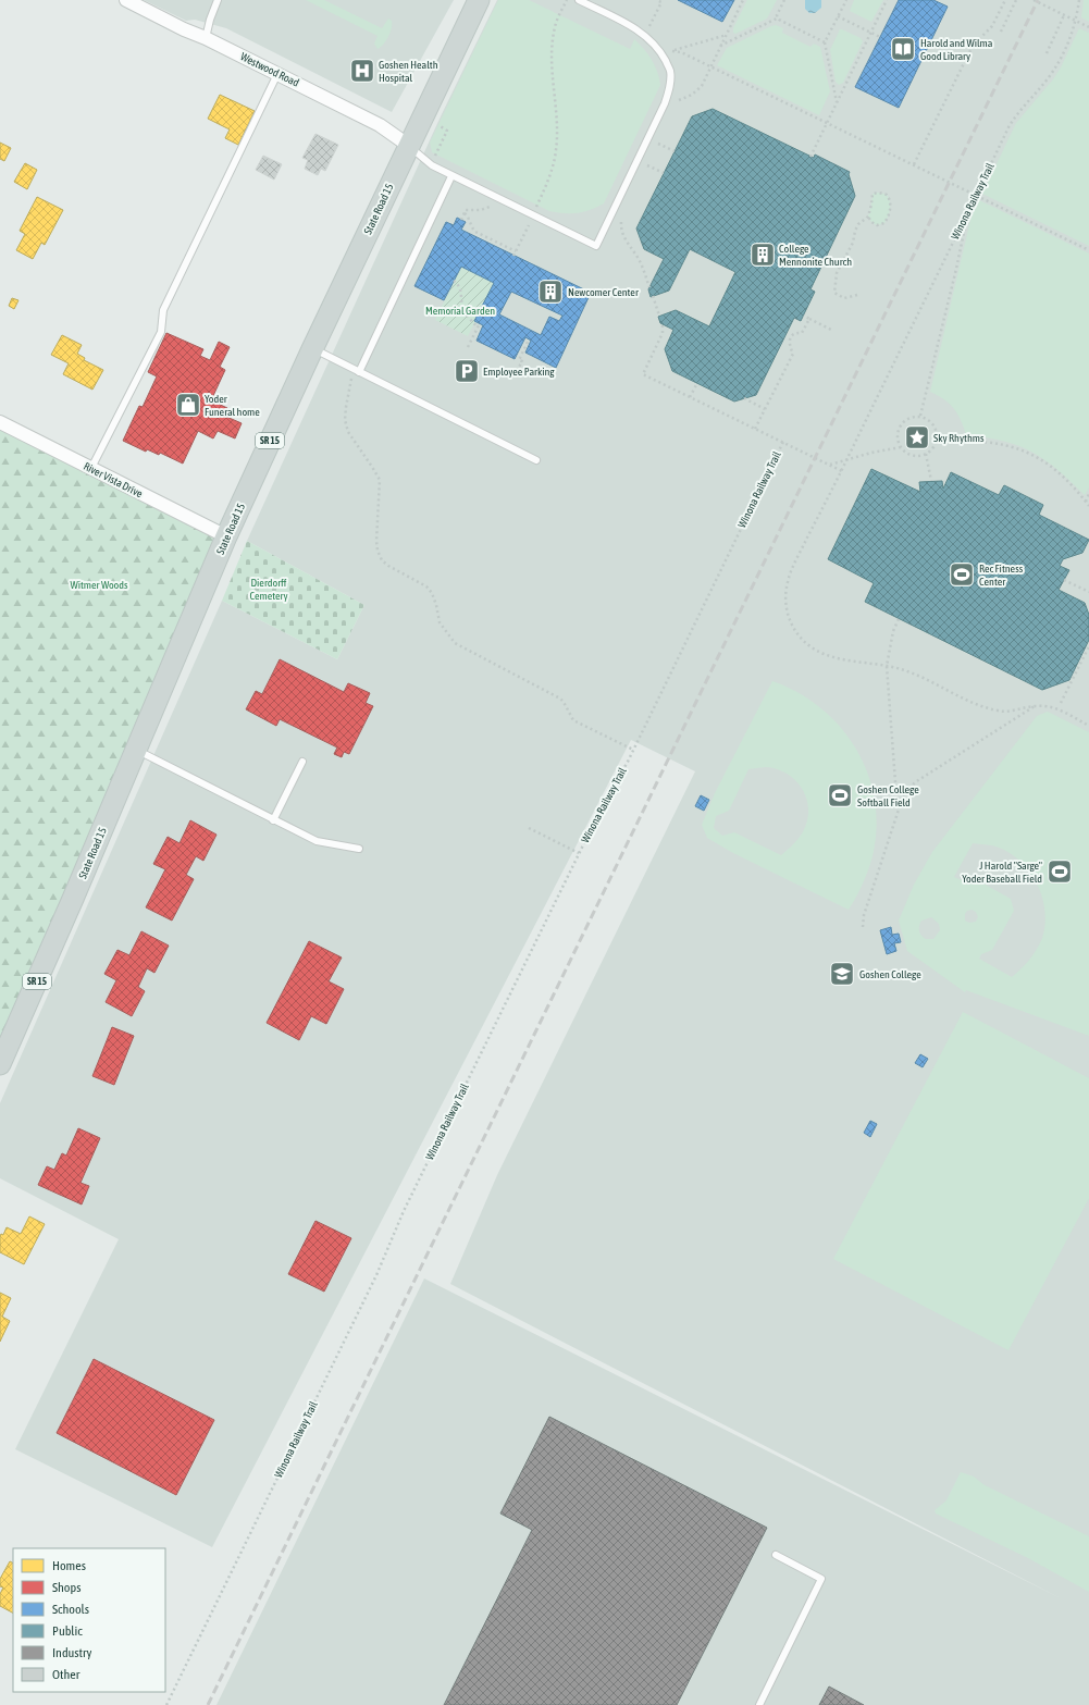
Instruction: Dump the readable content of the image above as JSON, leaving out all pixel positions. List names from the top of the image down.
{
  "streets": {
    "main road": ["State Road 15", "SR 15"],
    "street": ["Westwood Road", "River Vista Drive"],
    "path": ["Winona Railway Trail"]
  },
  "crossings": [
    ["Westwood Road", "State Road 15"],
    ["State Road 15", "River Vista Drive"]
  ],
  "parks": ["Memorial Garden", "Dierdorff Cemetery", "Witmer Woods"],
  "places": {
    "library": ["Harold and Wilma Good Library"],
    "hospital": ["Goshen Health Hospital"],
    "building": ["College Mennonite Church", "Newcomer Center"],
    "parking": ["Employee Parking"],
    "shop": ["Yoder Funeral home"],
    "place": ["Sky Rhythms"],
    "sports": ["Rec Fitness Center", "Goshen College Softball Field", "J Harold \"Sarge\" Yoder Baseball Field"],
    "school or university": ["Goshen College"]
  },
  "legend": [
    "Homes",
    "Shops",
    "Schools",
    "Public",
    "Industry",
    "Other"
  ]
}
